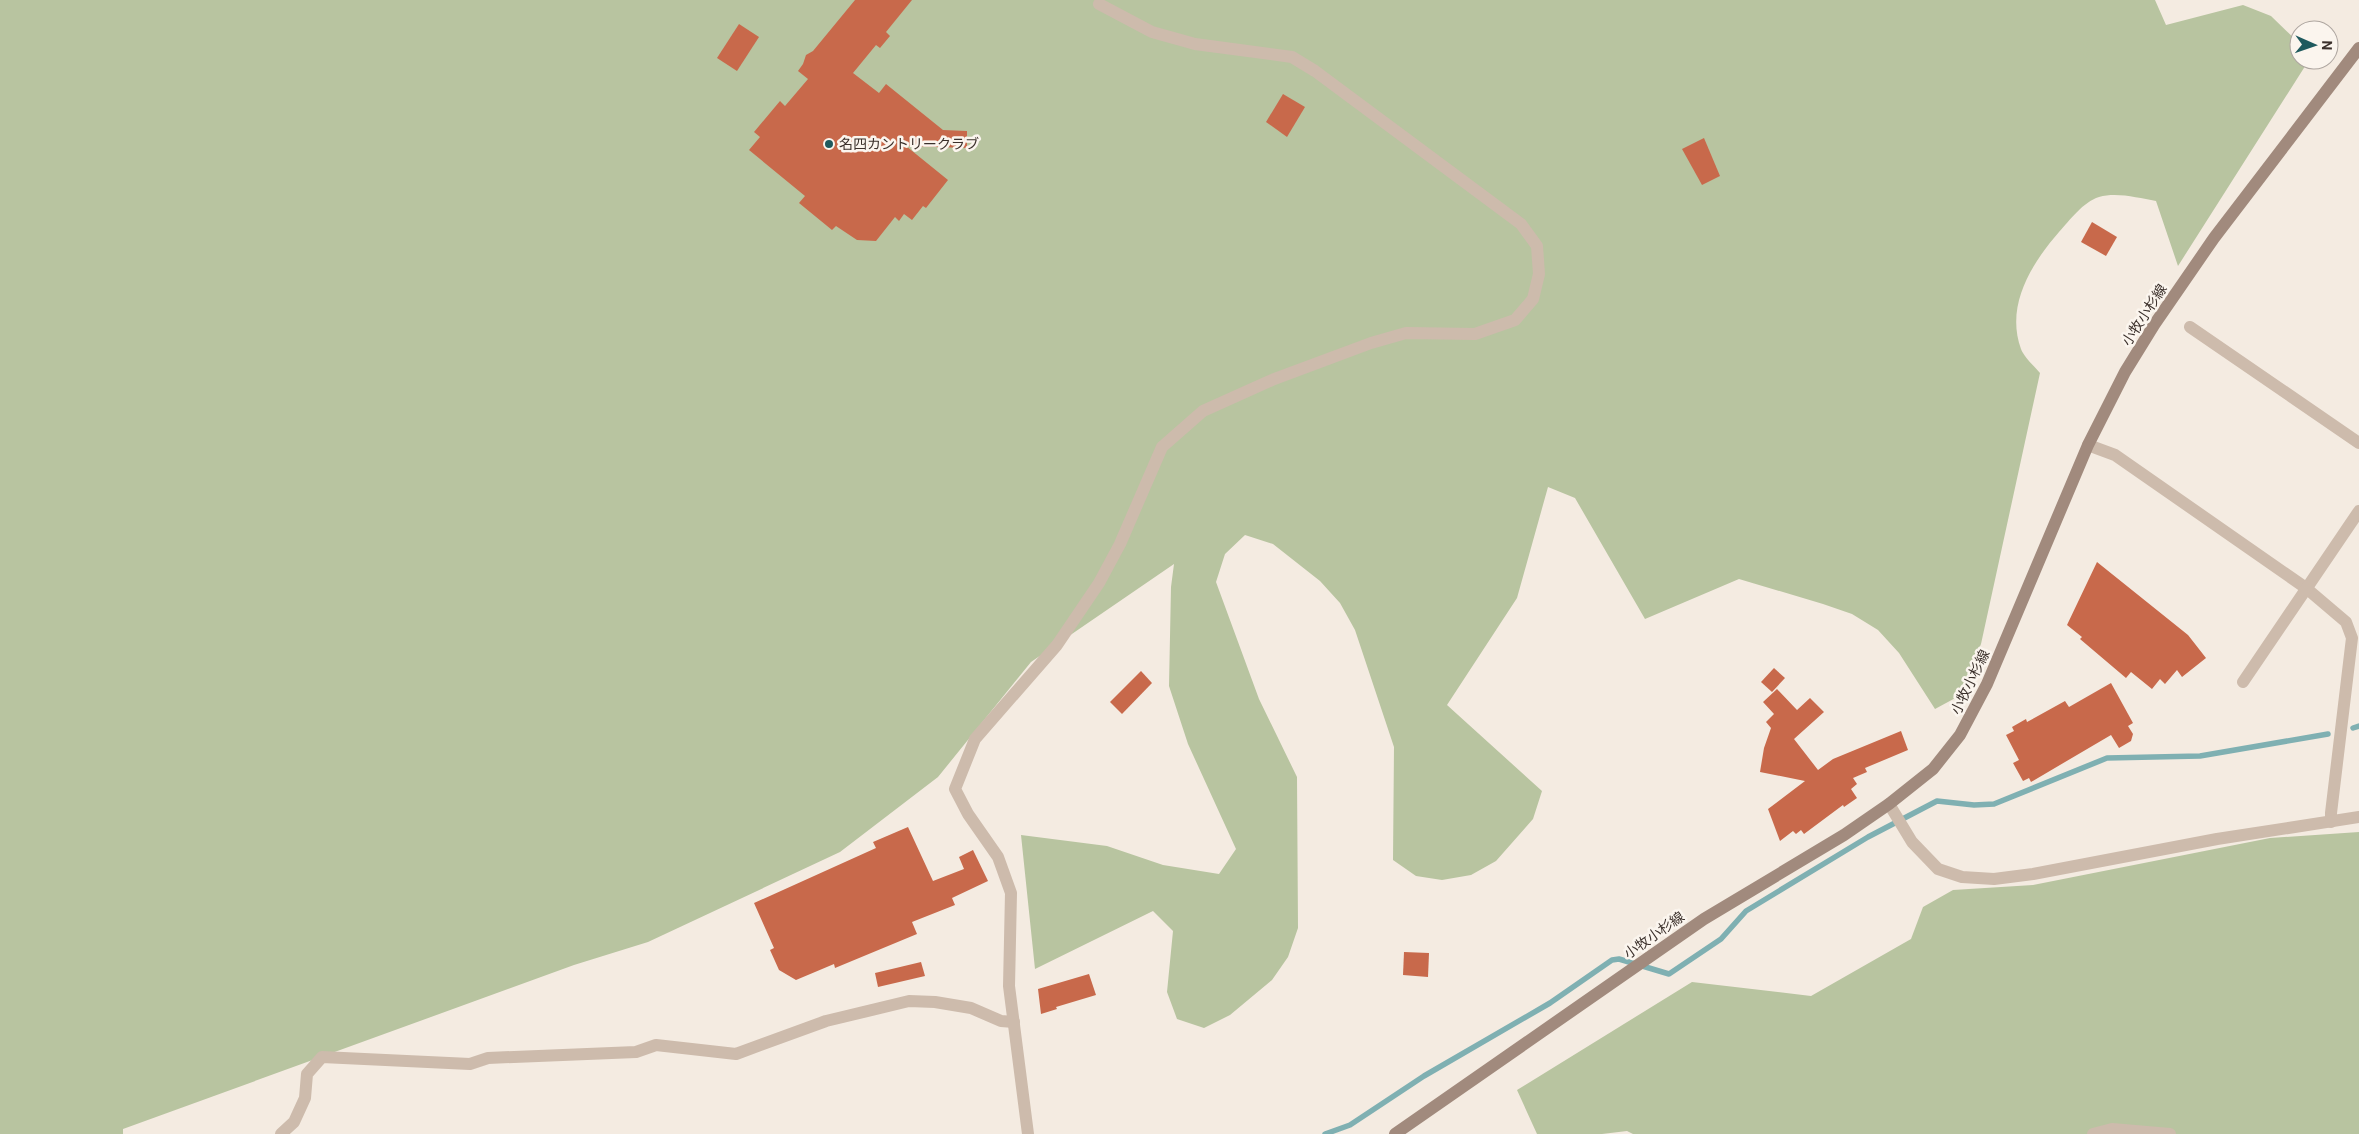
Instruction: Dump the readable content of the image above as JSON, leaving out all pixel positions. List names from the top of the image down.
{
  "streets": {
    "main road": ["小牧小杉線"]
  },
  "places": ["名四カントリークラブ"],
  "north": "right"
}
